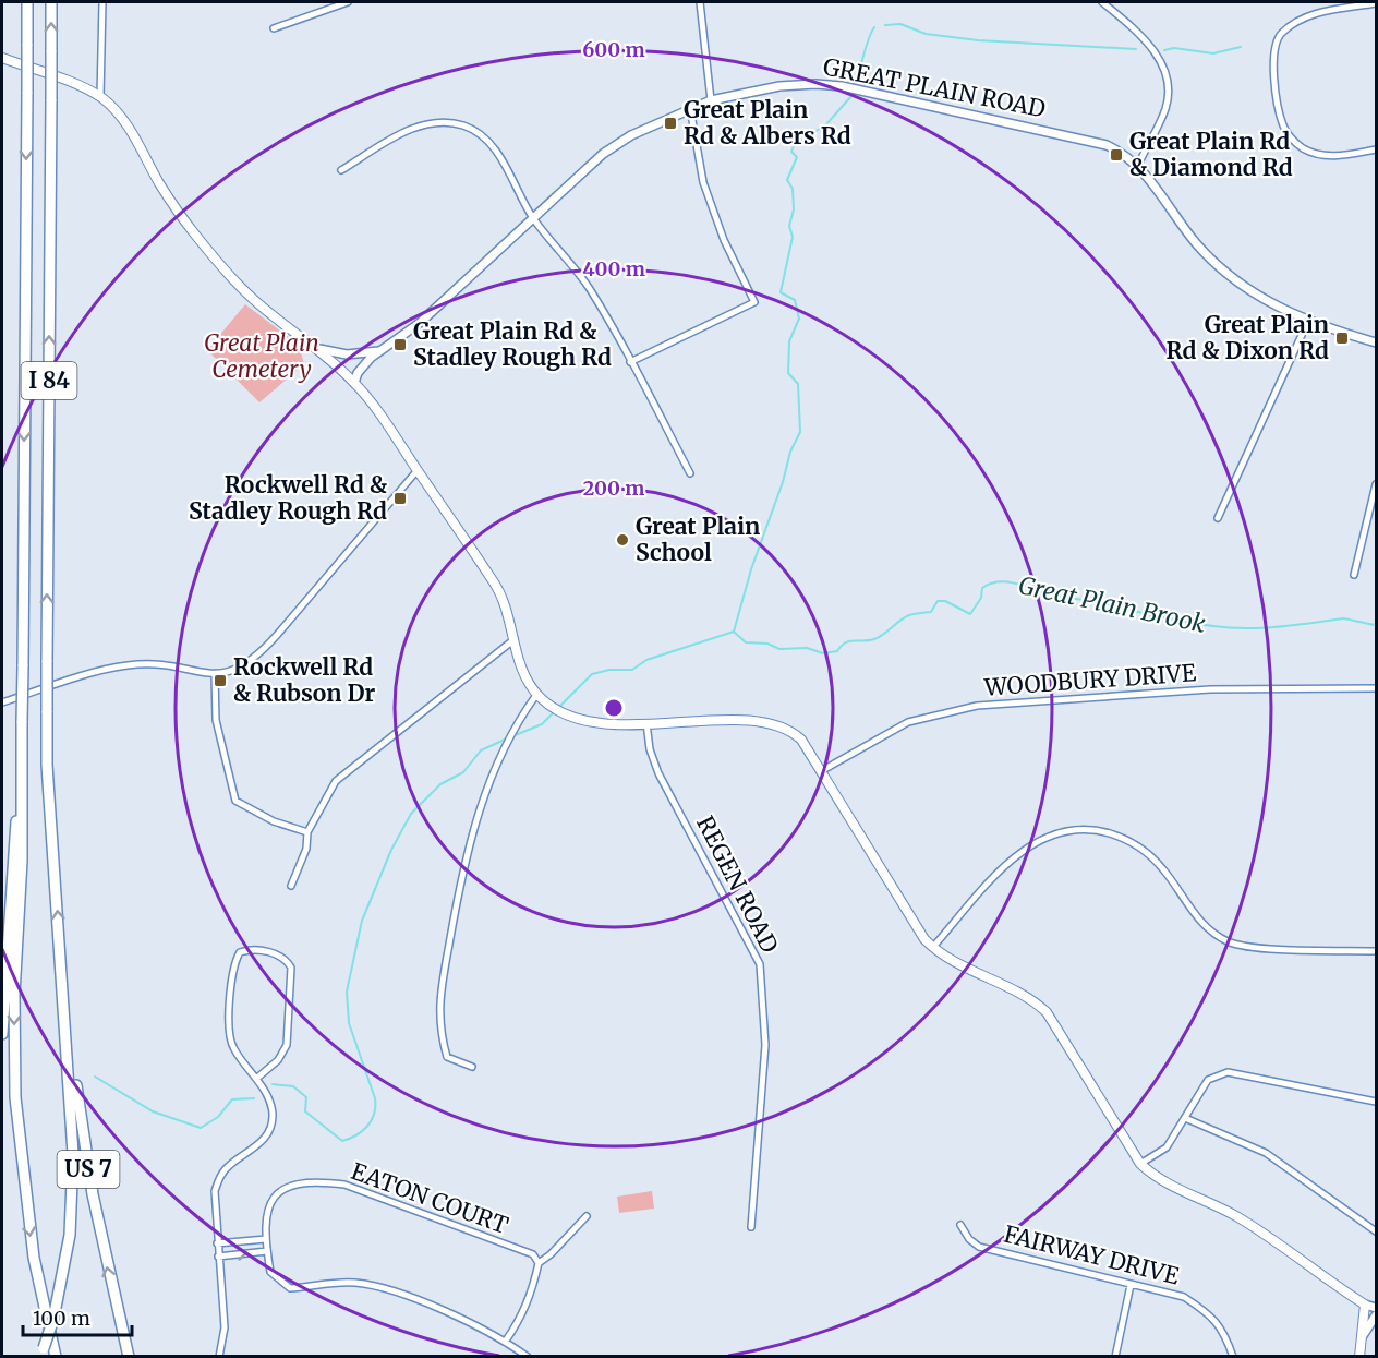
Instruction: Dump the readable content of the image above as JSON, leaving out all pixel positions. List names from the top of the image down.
{
  "streets": {
    "highway": ["I 84", "US 7"],
    "main road": ["GREAT PLAIN ROAD"],
    "street": [
      "WOODBURY DRIVE",
      "REGEN ROAD",
      "EATON COURT",
      "FAIRWAY DRIVE"
    ]
  },
  "crossings": [
    ["I 84", "US 7"]
  ],
  "water": ["Great Plain Brook"],
  "parks": ["Great Plain Cemetery"],
  "places": {
    "transit": [
      "Great Plain Rd & Albers Rd",
      "Great Plain Rd & Diamond Rd",
      "Great Plain Rd & Dixon Rd",
      "Great Plain Rd & Stadley Rough Rd",
      "Rockwell Rd & Stadley Rough Rd",
      "Rockwell Rd & Rubson Dr"
    ],
    "other": ["Great Plain School"]
  },
  "scale_bar": "100 m",
  "rings": ["600 m", "400 m", "200 m"]
}
